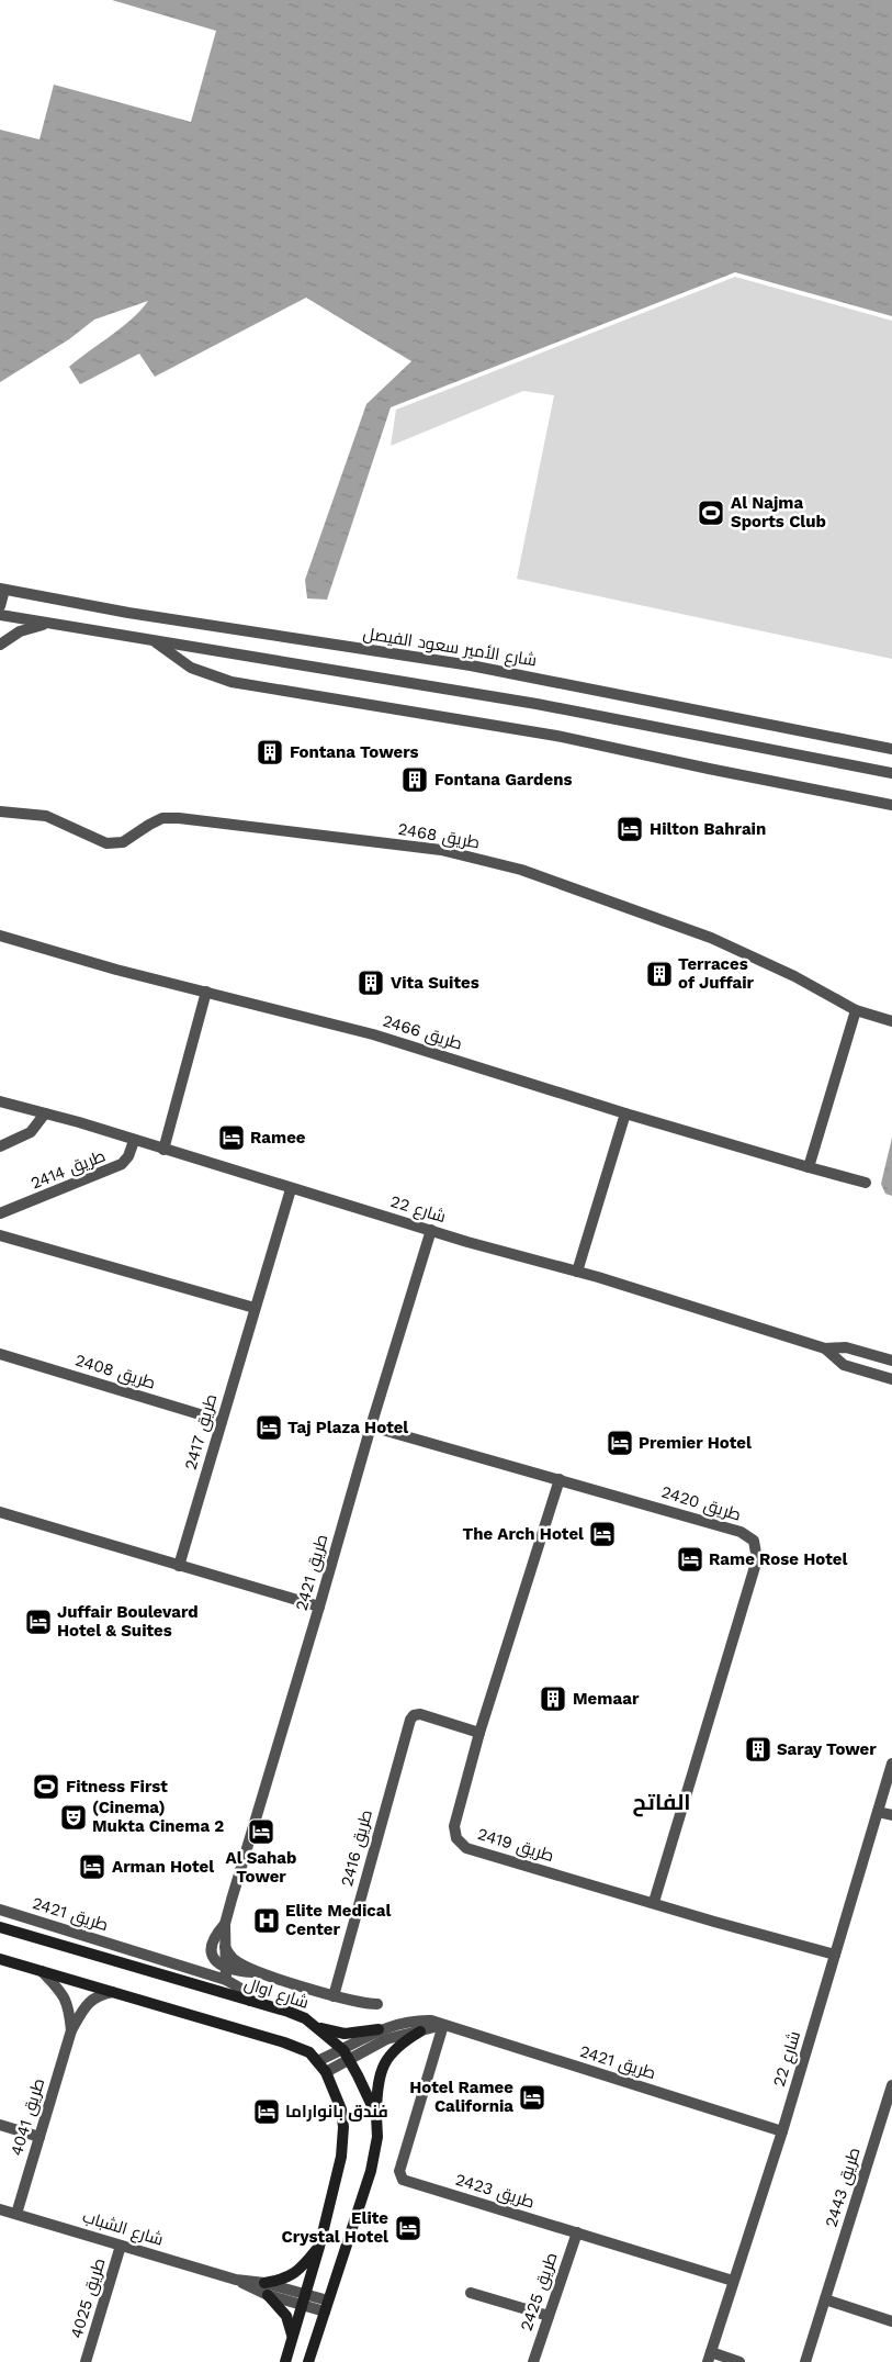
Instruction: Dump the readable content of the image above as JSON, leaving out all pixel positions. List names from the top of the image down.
{
  "streets": {
    "main road": ["شارع اوال"],
    "street": [
      "شارع الأمير سعود الفيصل",
      "طريق 2468",
      "طريق 2466",
      "طريق 2414",
      "شارع 22",
      "طريق 2408",
      "طريق 2417",
      "طريق 2420",
      "طريق 2421",
      "طريق 2419",
      "طريق 2416",
      "طريق 4041",
      "طريق 2443",
      "طريق 2423",
      "شارع الشباب",
      "طريق 2425",
      "طريق 4025"
    ]
  },
  "crossings": [
    ["طريق 2414", "شارع 22"],
    ["شارع 22", "طريق 2417"],
    ["شارع 22", "طريق 2421"],
    ["شارع 22", "طريق 2419"],
    ["شارع 22", "طريق 2423"],
    ["طريق 2408", "طريق 2417"],
    ["طريق 2420", "طريق 2421"],
    ["طريق 2420", "طريق 2419"],
    ["طريق 2421", "طريق 2416"],
    ["طريق 2421", "شارع اوال"],
    ["طريق 2421", "طريق 2423"],
    ["طريق 2419", "طريق 2416"],
    ["شارع اوال", "شارع الشباب"],
    ["طريق 4041", "شارع الشباب"],
    ["طريق 2423", "طريق 2425"],
    ["شارع الشباب", "طريق 4025"]
  ],
  "districts": ["الفاتح"],
  "places": {
    "sports": ["Al Najma Sports Club", "Fitness First"],
    "building": [
      "Fontana Towers",
      "Fontana Gardens",
      "Terraces of Juffair",
      "Vita Suites",
      "Memaar",
      "Saray Tower"
    ],
    "hotel": [
      "Hilton Bahrain",
      "Ramee",
      "Taj Plaza Hotel",
      "Premier Hotel",
      "The Arch Hotel",
      "Rame Rose Hotel",
      "Juffair Boulevard Hotel & Suites",
      "Al Sahab Tower",
      "Arman Hotel",
      "Hotel Ramee California",
      "فندق بانواراما",
      "Elite Crystal Hotel"
    ],
    "theatre": ["(Cinema) Mukta Cinema 2"],
    "hospital": ["Elite Medical Center"]
  }
}
